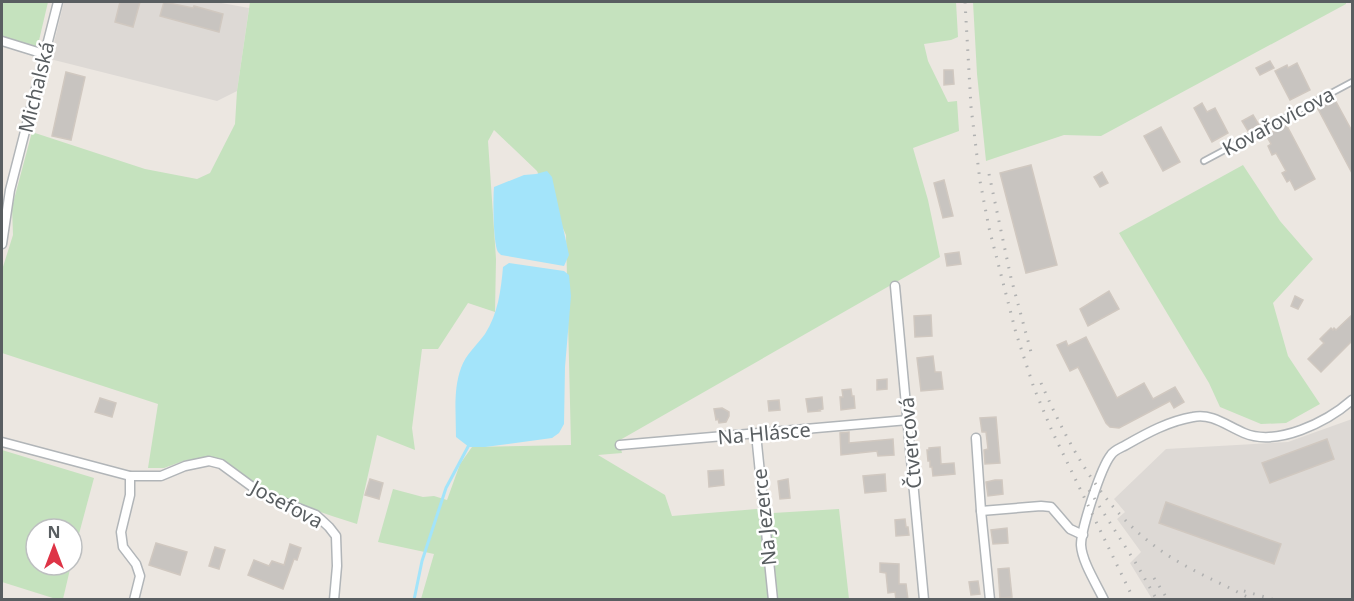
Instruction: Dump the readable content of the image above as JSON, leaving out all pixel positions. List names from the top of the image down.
{
  "streets": {
    "street": [
      "Michalská",
      "Na Hlásce",
      "Čtvercová",
      "Josefova",
      "Na Jezerce"
    ],
    "lane": ["Kovařovicova"]
  },
  "crossings": [
    ["Na Hlásce", "Čtvercová"],
    ["Na Hlásce", "Na Jezerce"]
  ],
  "north": "top"
}
